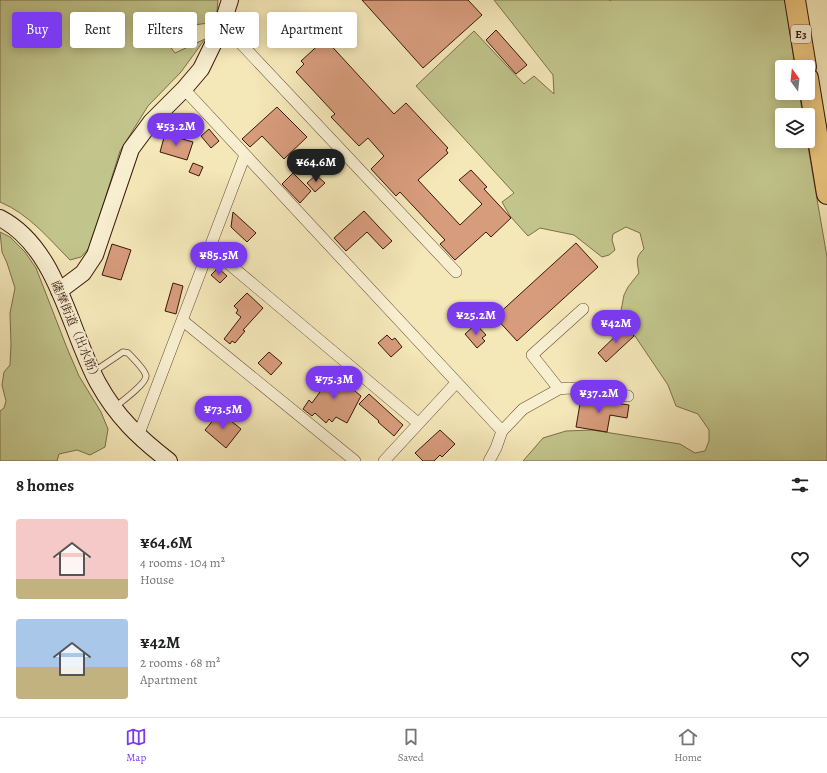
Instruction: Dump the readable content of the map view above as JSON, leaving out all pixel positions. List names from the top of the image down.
{
  "streets": {
    "highway": ["E3"],
    "street": ["薩摩街道（出水筋）"]
  },
  "north": "top",
  "page": {
    "chip": [
      "Buy",
      "Rent",
      "Filters",
      "New",
      "Apartment"
    ],
    "price": [
      "¥53.2M",
      "¥64.6M",
      "¥85.5M",
      "¥25.2M",
      "¥42M",
      "¥75.3M",
      "¥37.2M",
      "¥73.5M"
    ],
    "heading": "8 homes",
    "list": [
      {
        "name": "¥64.6M",
        "note": "4 rooms · 104 m² · House"
      },
      {
        "name": "¥42M",
        "note": "2 rooms · 68 m² · Apartment"
      }
    ],
    "tabs": ["Map", "Saved", "Home"]
  }
}
